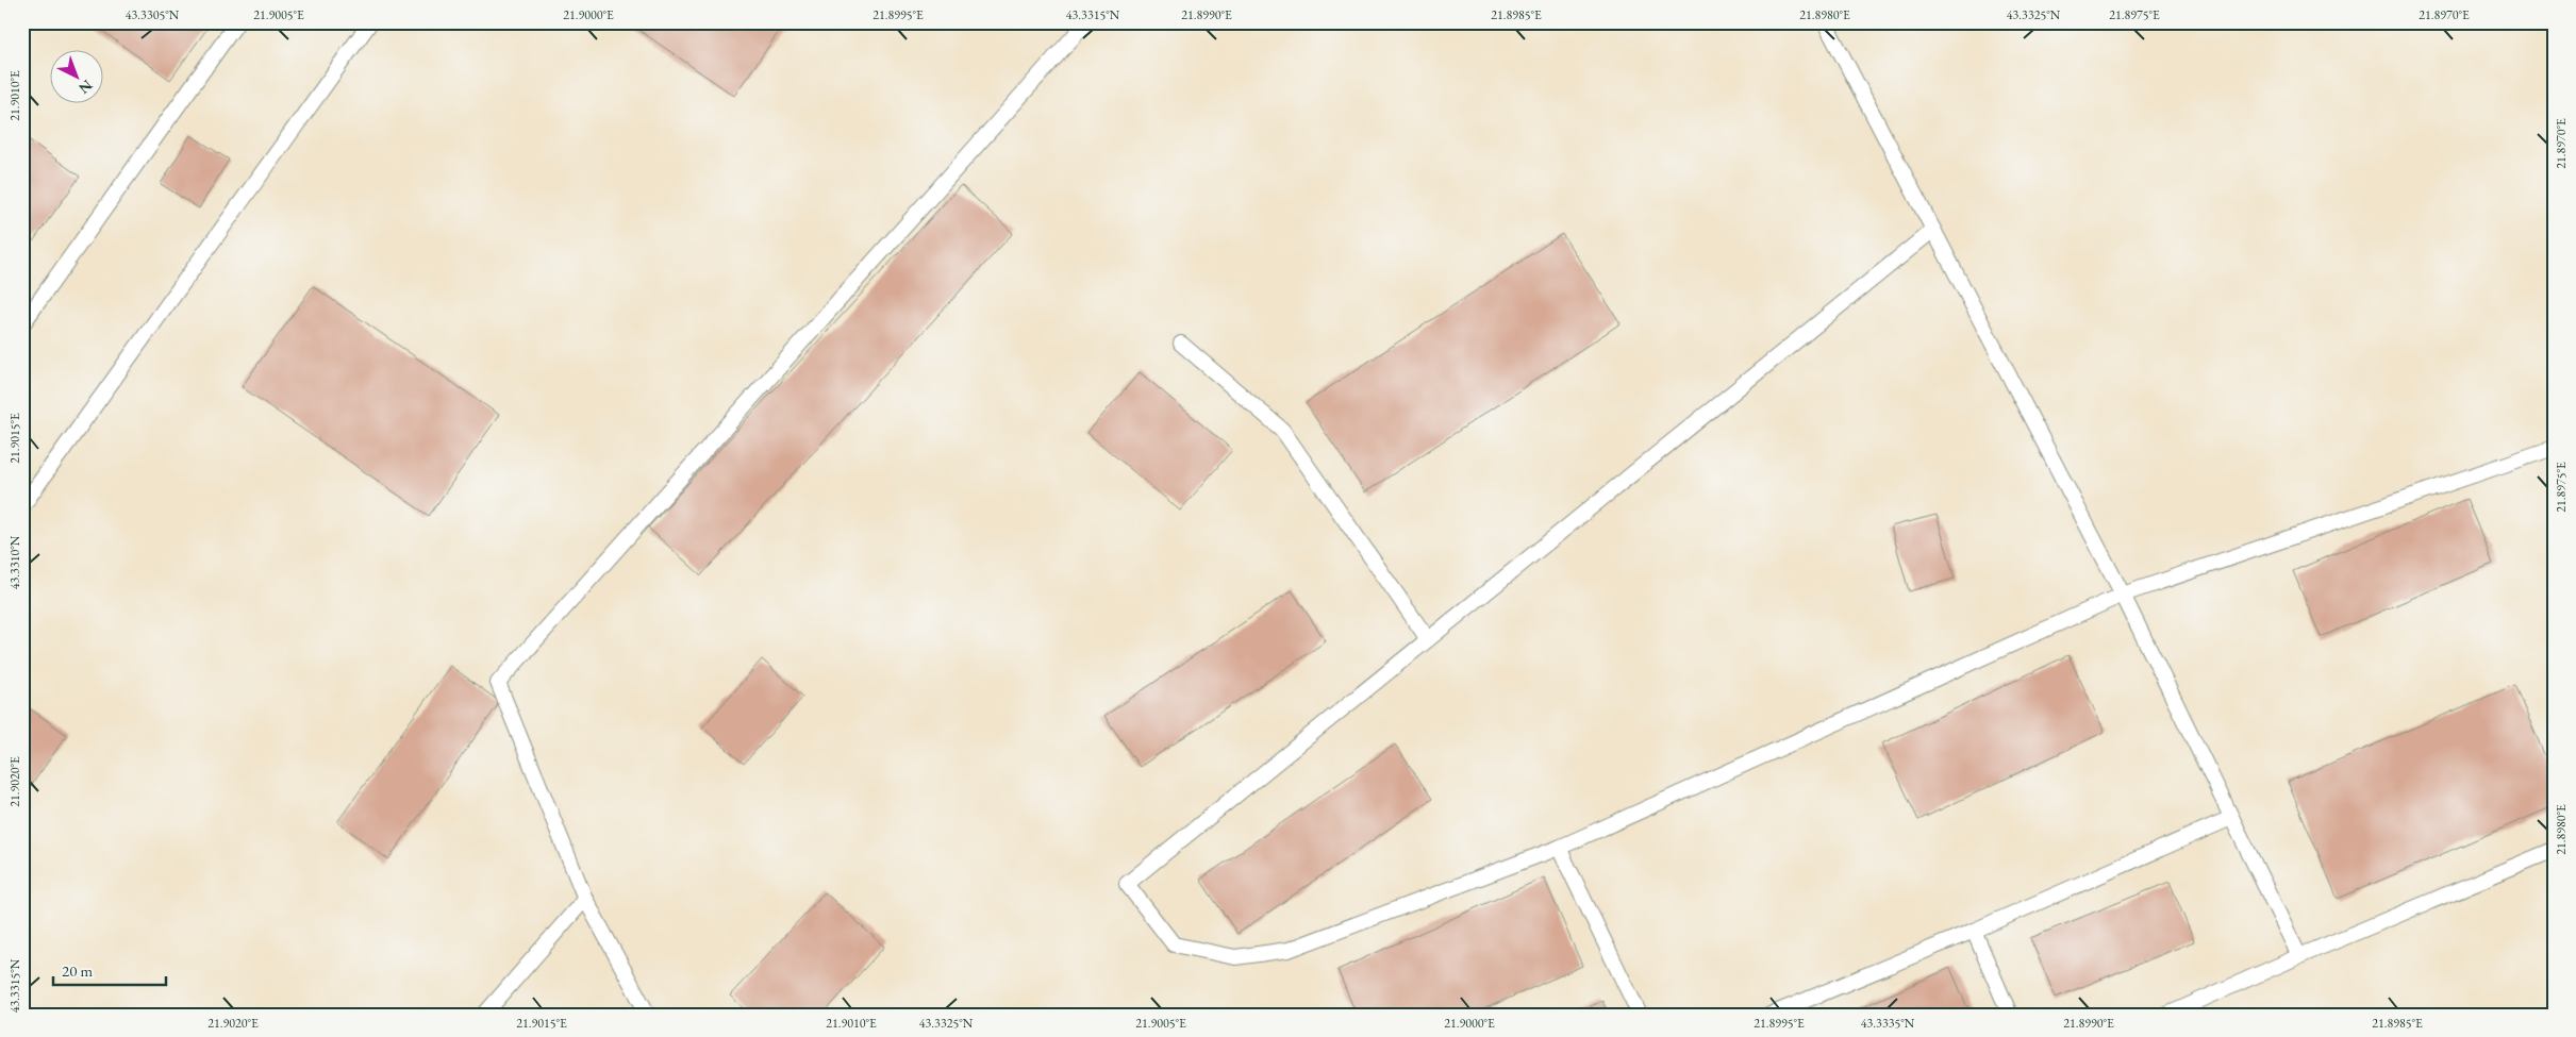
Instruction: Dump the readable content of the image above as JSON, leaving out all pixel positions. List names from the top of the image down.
{
  "scale_bar": "20 m",
  "north": "bottom right",
  "coordinates": [
    "43.3305°N",
    "21.9005°E",
    "21.9000°E",
    "21.8995°E",
    "43.3315°N",
    "21.8990°E",
    "21.8985°E",
    "21.8980°E",
    "43.3325°N",
    "21.8975°E",
    "21.8970°E",
    "21.9010°E",
    "21.9015°E",
    "43.3310°N",
    "21.9020°E",
    "43.3335°N"
  ]
}
